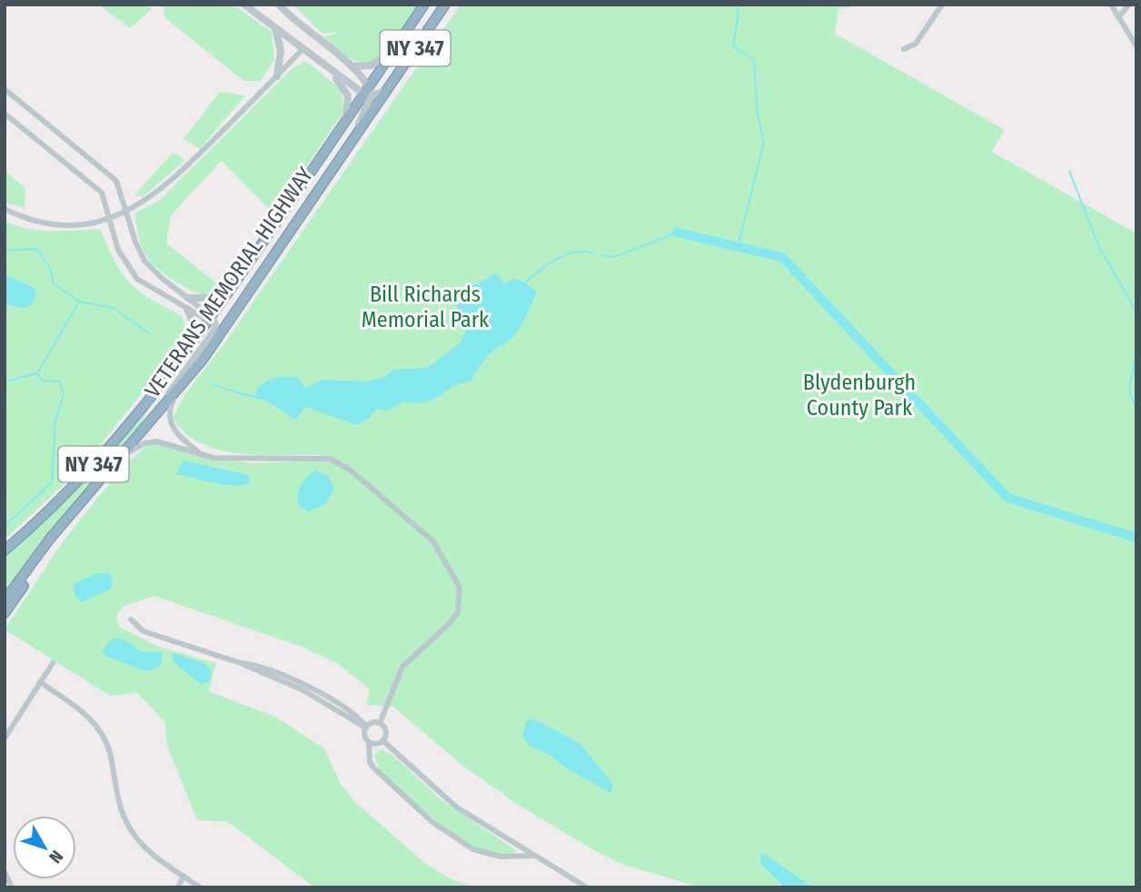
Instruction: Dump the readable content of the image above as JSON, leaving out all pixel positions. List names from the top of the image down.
{
  "streets": {
    "highway": ["NY 347", "VETERANS MEMORIAL HIGHWAY"]
  },
  "crossings": [
    ["NY 347", "VETERANS MEMORIAL HIGHWAY"]
  ],
  "parks": ["Bill Richards Memorial Park", "Blydenburgh County Park"],
  "north": "bottom right"
}
